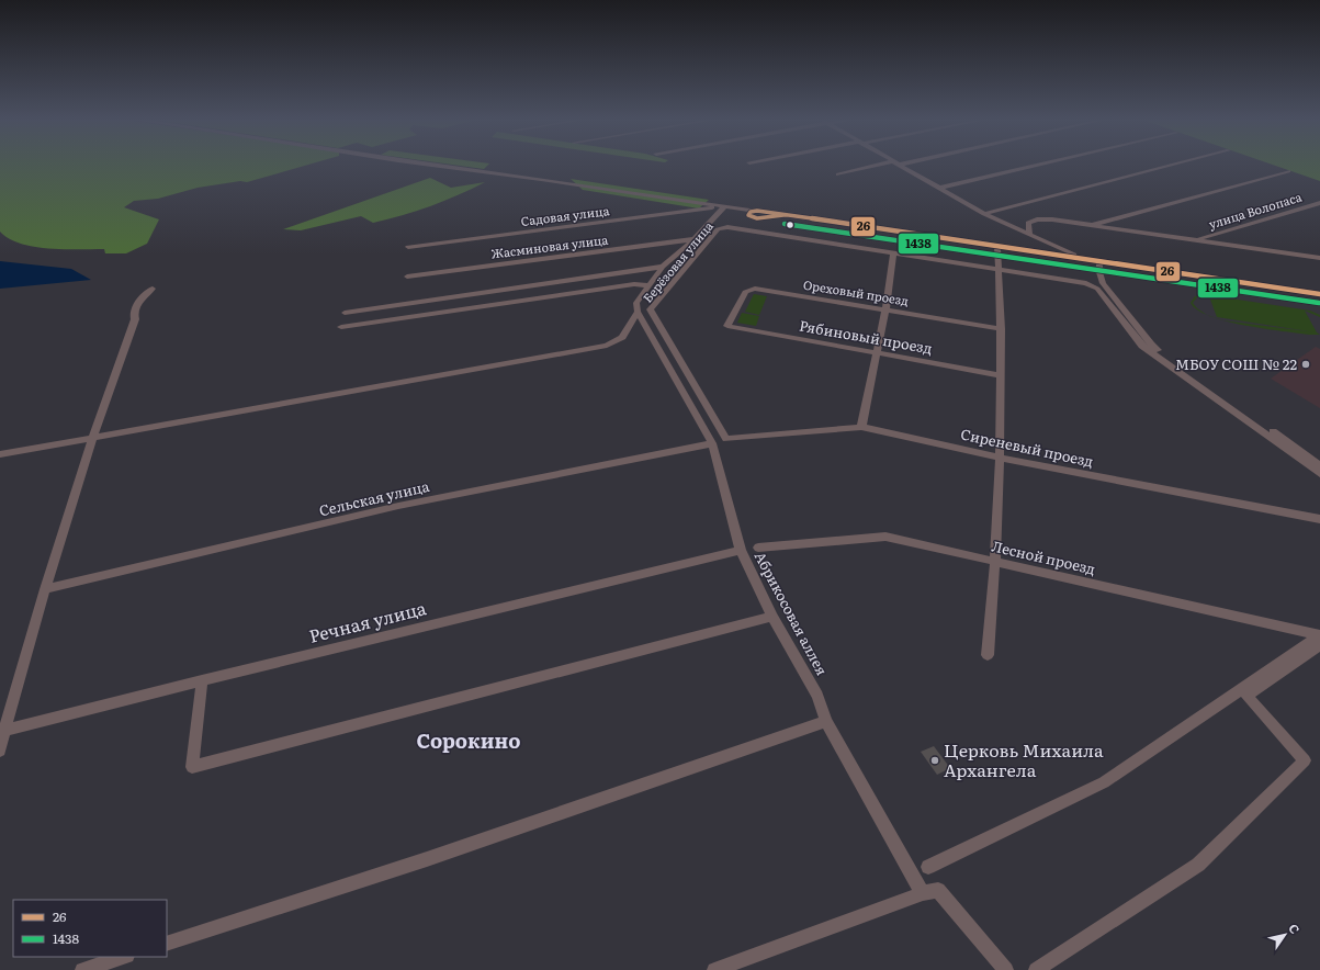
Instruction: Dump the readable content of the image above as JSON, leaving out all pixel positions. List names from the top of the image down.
{
  "streets": {
    "street": [
      "улица Волопаса",
      "Садовая улица",
      "Жасминовая улица",
      "Берёзовая улица",
      "Ореховый проезд",
      "Рябиновый проезд",
      "Сиреневый проезд",
      "Сельская улица",
      "Лесной проезд",
      "Абрикосовая аллея",
      "Речная улица"
    ]
  },
  "crossings": [
    ["Берёзовая улица", "Сиреневый проезд"],
    ["Ореховый проезд", "Рябиновый проезд"],
    ["Сельская улица", "Абрикосовая аллея"],
    ["Абрикосовая аллея", "Речная улица"]
  ],
  "districts": ["Сорокино"],
  "places": ["МБОУ СОШ № 22", "Церковь Михаила Архангела"],
  "lines": ["transit line 26", "transit line 1438"],
  "legend": ["26", "1438"],
  "north": "top right"
}
